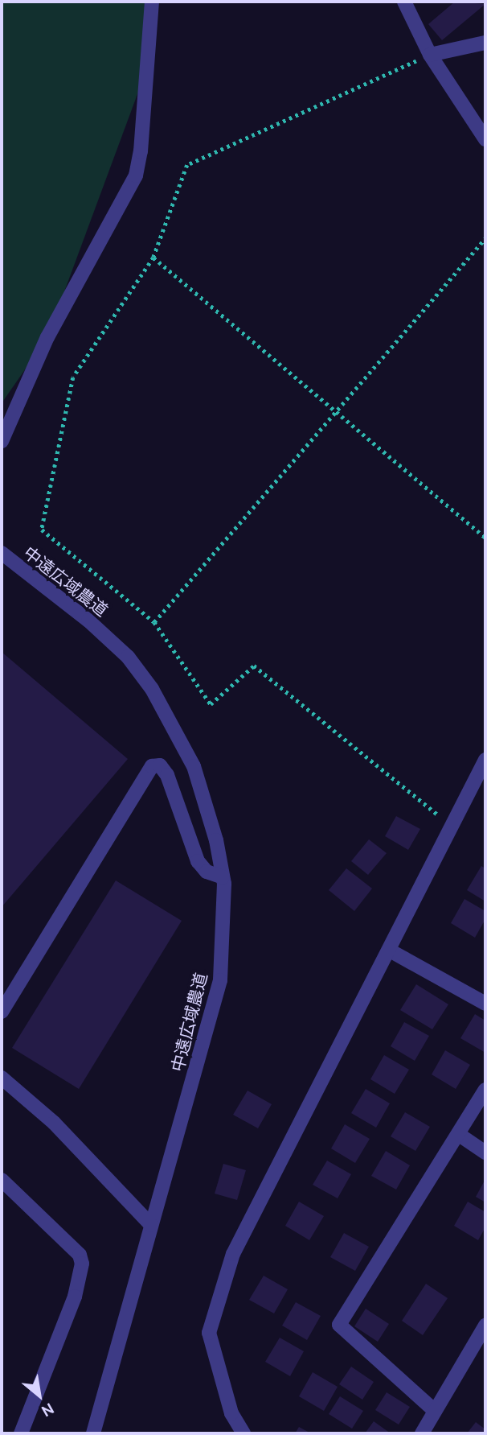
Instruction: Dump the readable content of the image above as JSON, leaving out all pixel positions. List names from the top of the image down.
{
  "streets": {
    "street": ["中遠広域農道"]
  },
  "north": "bottom right"
}
